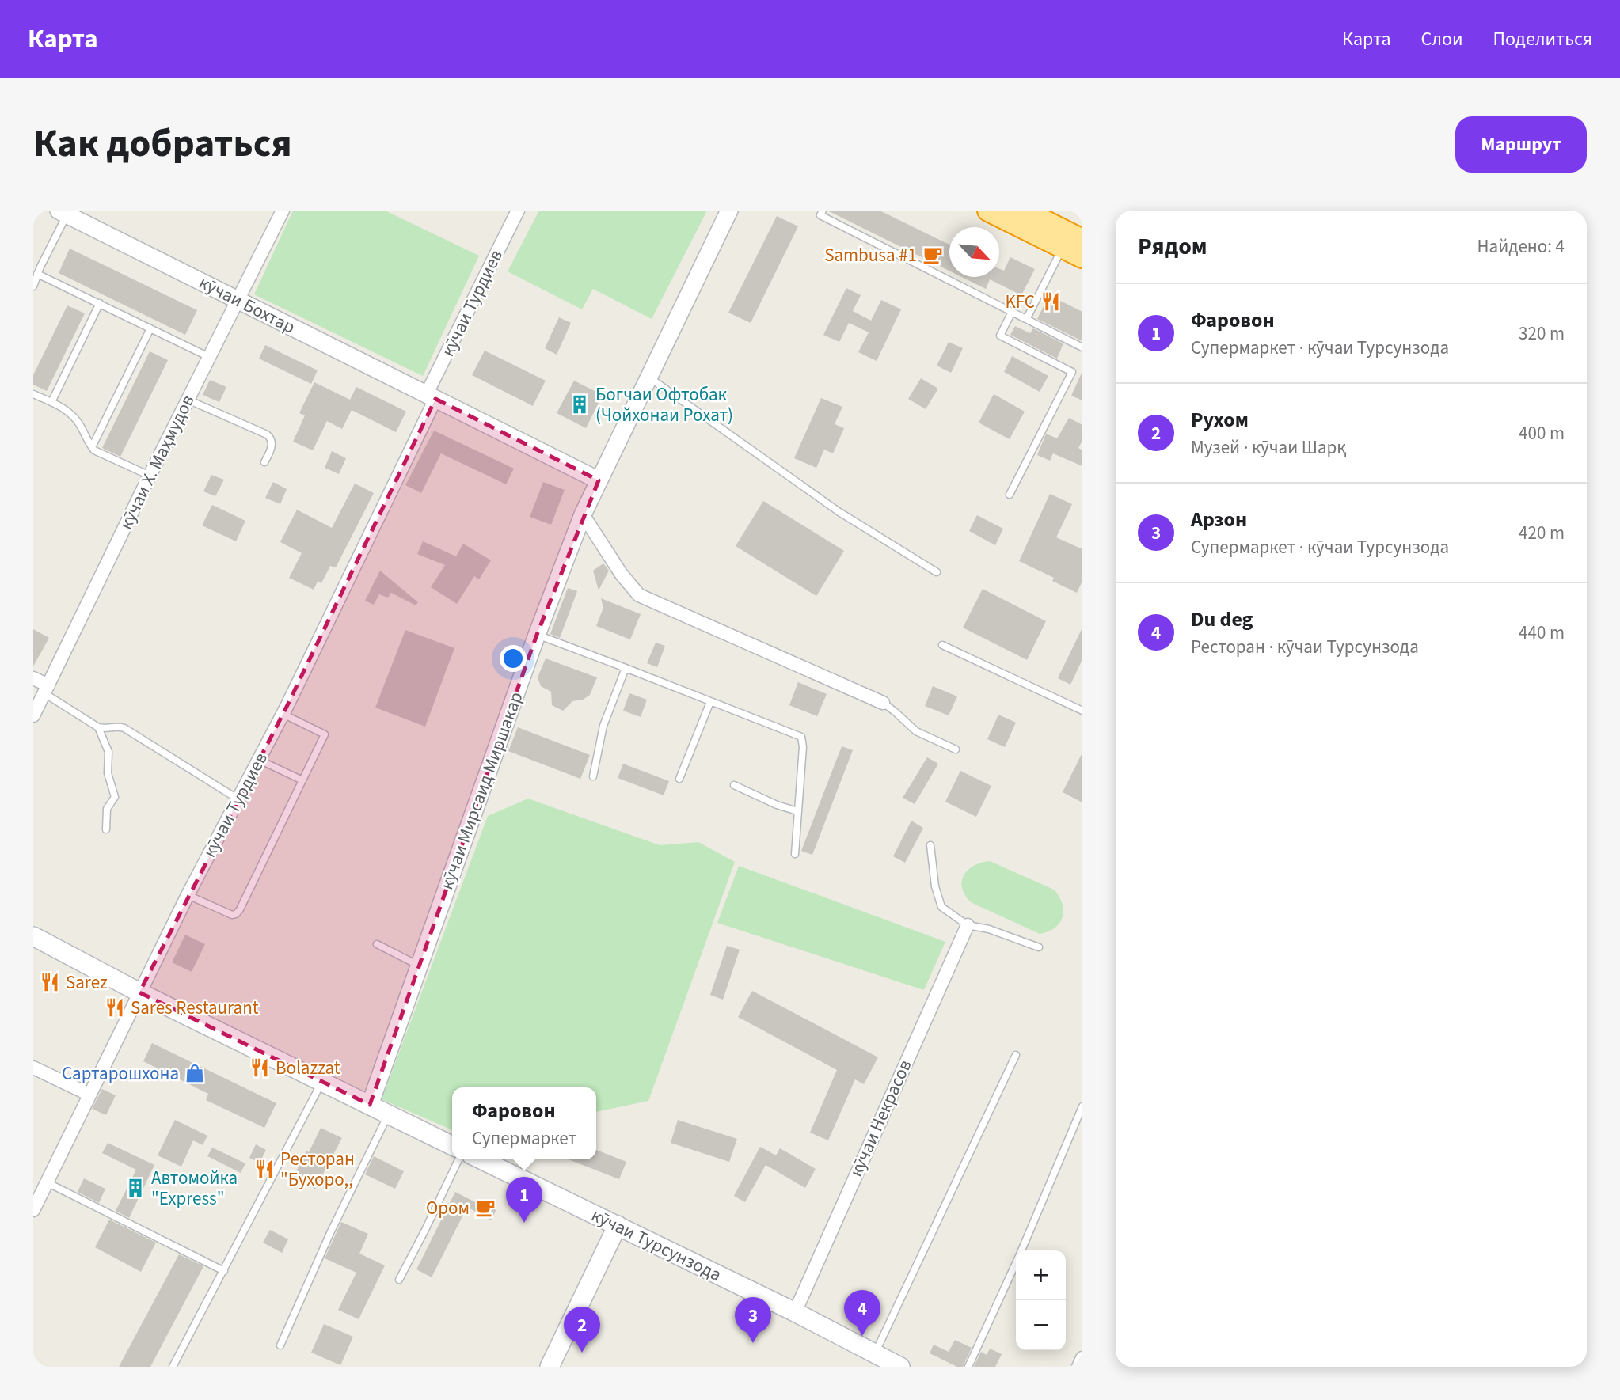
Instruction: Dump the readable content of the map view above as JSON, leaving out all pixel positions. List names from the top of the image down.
{
  "streets": {
    "main road": ["кӯчаи Турсунзода"],
    "street": [
      "кӯчаи Турдиев",
      "кӯчаи Бохтар",
      "кӯчаи Х. Маҳмудов",
      "кӯчаи Мирсаид Миршакар",
      "кӯчаи Некрасов"
    ]
  },
  "crossings": [
    ["кӯчаи Турдиев", "кӯчаи Бохтар"],
    ["кӯчаи Бохтар", "кӯчаи Х. Маҳмудов"],
    ["кӯчаи Бохтар", "кӯчаи Мирсаид Миршакар"],
    ["кӯчаи Некрасов", "кӯчаи Турсунзода"]
  ],
  "places": {
    "cafe": ["Sambusa #1", "Ором"],
    "restaurant": [
      "KFC",
      "Sarez",
      "Sares Restaurant",
      "Bolazzat",
      "Ресторан \"Бухоро,,"
    ],
    "building": ["Богчаи Офтобак (Чойхонаи Рохат)", "Автомойка \"Express\""],
    "shop": ["Сартарошхона"]
  },
  "north": "bottom right",
  "page": {
    "header": "Карта",
    "nav": ["Карта", "Слои", "Поделиться"],
    "title": "Как добраться",
    "buttons": "Маршрут",
    "heading": ["Рядом", "Найдено: 4"],
    "list": [
      {
        "mark": "1",
        "name": "Фаровон",
        "note": "Супермаркет · кӯчаи Турсунзода",
        "value": "320 m"
      },
      {
        "mark": "2",
        "name": "Рухом",
        "note": "Музей · кӯчаи Шарқ",
        "value": "400 m"
      },
      {
        "mark": "3",
        "name": "Арзон",
        "note": "Супермаркет · кӯчаи Турсунзода",
        "value": "420 m"
      },
      {
        "mark": "4",
        "name": "Du deg",
        "note": "Ресторан · кӯчаи Турсунзода",
        "value": "440 m"
      }
    ],
    "popup": ["Фаровон", "Супермаркет"],
    "pins": [
      "1",
      "4",
      "3",
      "2"
    ],
    "map_buttons": ["+", "−"]
  }
}
